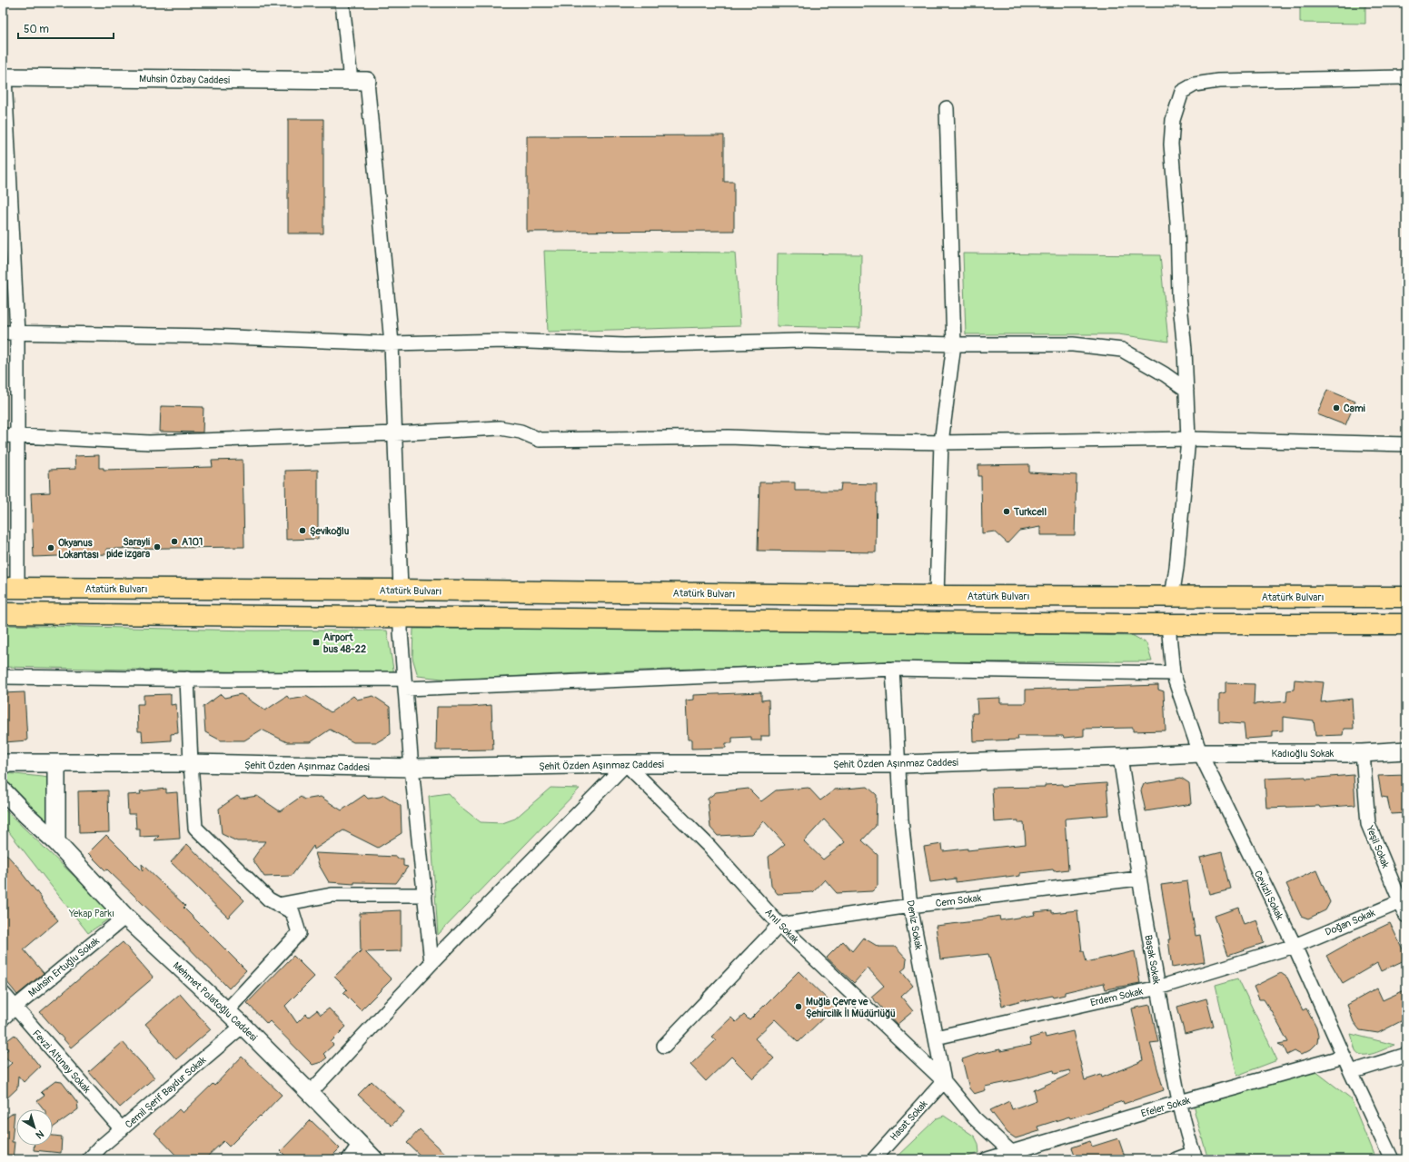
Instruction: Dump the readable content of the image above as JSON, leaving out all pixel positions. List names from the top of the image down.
{
  "streets": {
    "main road": ["Atatürk Bulvarı"],
    "street": [
      "Muhsin Özbay Caddesi",
      "Kadıoğlu Sokak",
      "Şehit Özden Aşınmaz Caddesi",
      "Yeşil Sokak",
      "Cevizli Sokak",
      "Cem Sokak",
      "Doğan Sokak",
      "Deniz Sokak",
      "Anıl Sokak",
      "Başak Sokak",
      "Muhsin Ertuğlu Sokak",
      "Erdem Sokak",
      "Mehmet Polatoğlu Caddesi",
      "Fevzi Altınay Sokak",
      "Cemil Şerif Baydur Sokak",
      "Efeler Sokak",
      "Hasat Sokak"
    ]
  },
  "crossings": [
    ["Kadıoğlu Sokak", "Şehit Özden Aşınmaz Caddesi"],
    ["Kadıoğlu Sokak", "Yeşil Sokak"],
    ["Kadıoğlu Sokak", "Cevizli Sokak"],
    ["Şehit Özden Aşınmaz Caddesi", "Cevizli Sokak"],
    ["Şehit Özden Aşınmaz Caddesi", "Deniz Sokak"],
    ["Şehit Özden Aşınmaz Caddesi", "Anıl Sokak"],
    ["Şehit Özden Aşınmaz Caddesi", "Başak Sokak"],
    ["Yeşil Sokak", "Doğan Sokak"],
    ["Cevizli Sokak", "Doğan Sokak"],
    ["Cevizli Sokak", "Erdem Sokak"],
    ["Cevizli Sokak", "Efeler Sokak"],
    ["Cem Sokak", "Deniz Sokak"],
    ["Cem Sokak", "Anıl Sokak"],
    ["Cem Sokak", "Başak Sokak"],
    ["Doğan Sokak", "Erdem Sokak"],
    ["Deniz Sokak", "Anıl Sokak"],
    ["Deniz Sokak", "Erdem Sokak"],
    ["Deniz Sokak", "Hasat Sokak"],
    ["Anıl Sokak", "Hasat Sokak"],
    ["Başak Sokak", "Erdem Sokak"],
    ["Başak Sokak", "Efeler Sokak"],
    ["Muhsin Ertuğlu Sokak", "Mehmet Polatoğlu Caddesi"],
    ["Muhsin Ertuğlu Sokak", "Fevzi Altınay Sokak"],
    ["Mehmet Polatoğlu Caddesi", "Cemil Şerif Baydur Sokak"],
    ["Fevzi Altınay Sokak", "Cemil Şerif Baydur Sokak"]
  ],
  "parks": ["Yekap Parkı"],
  "places": {
    "other": [
      "Cami",
      "Turkcell",
      "Şevikoğlu",
      "A101",
      "Sarayli pide izgara",
      "Okyanus Lokantası",
      "Muğla Çevre ve Şehircilik İl Müdürlüğü"
    ],
    "transit": ["Airport bus 48-22"]
  },
  "scale_bar": "50 m",
  "north": "bottom right"
}
